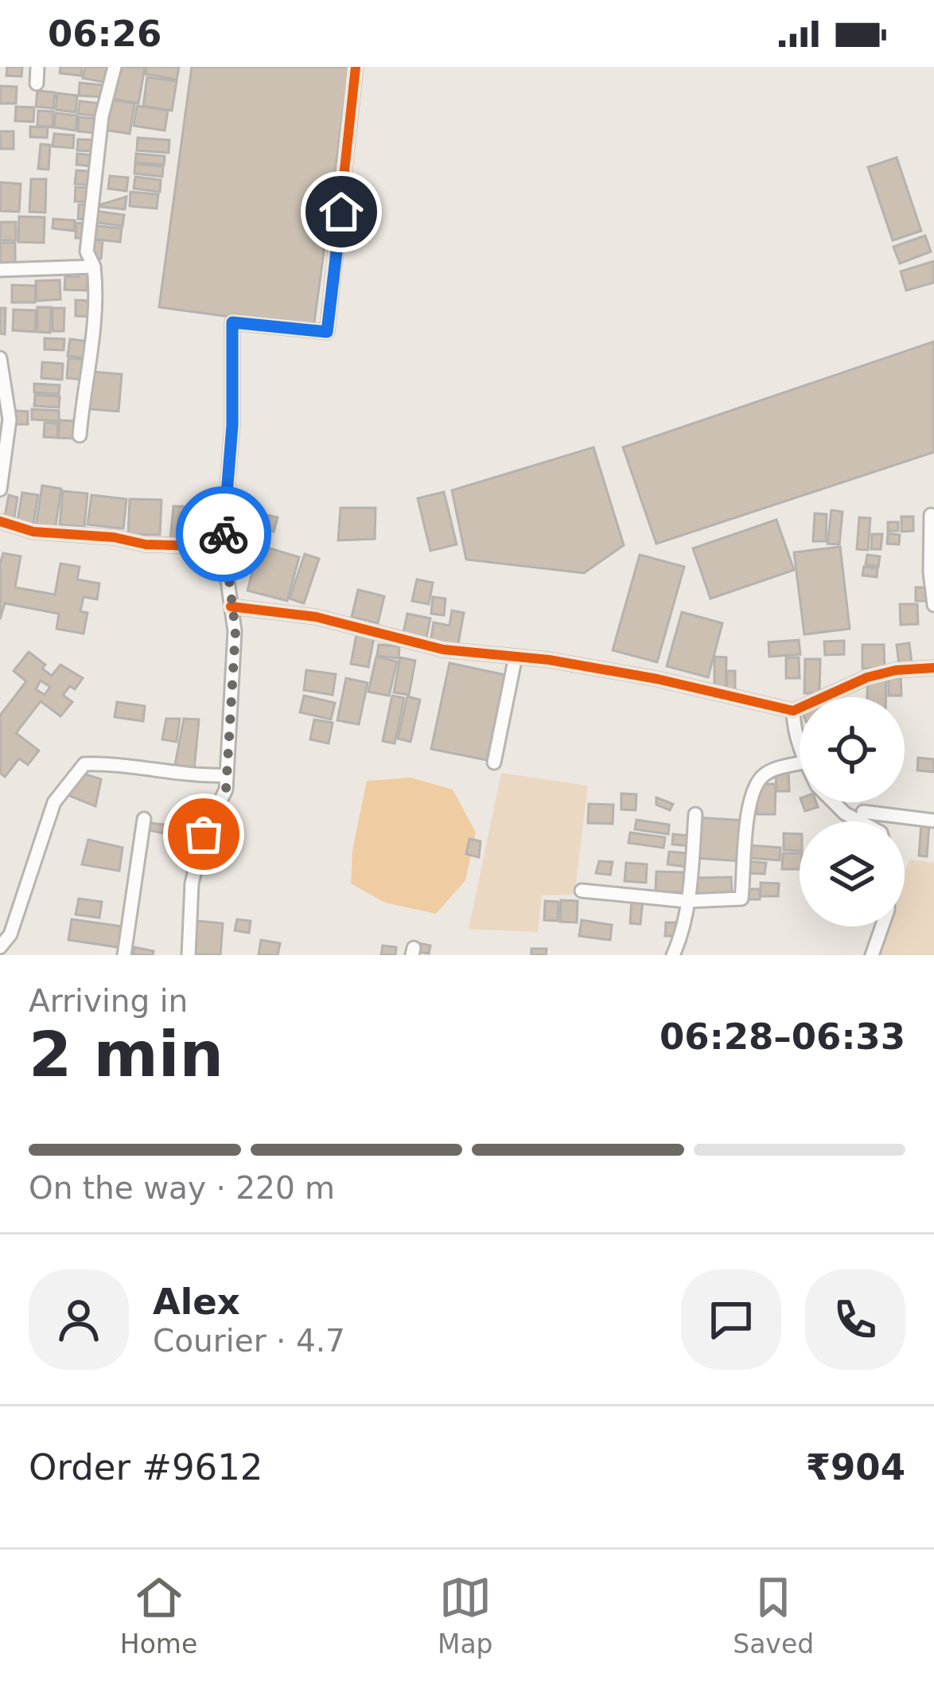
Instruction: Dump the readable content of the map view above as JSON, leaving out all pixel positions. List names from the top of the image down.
{
  "page": {
    "status": "06:26",
    "heading": ["2 min", "Arriving in", "06:28–06:33"],
    "panel": [
      "Alex",
      "Courier · 4.7",
      "Order #9612",
      "₹904"
    ],
    "bar": "On the way · 220 m",
    "tabs": ["Home", "Map", "Saved"]
  }
}
